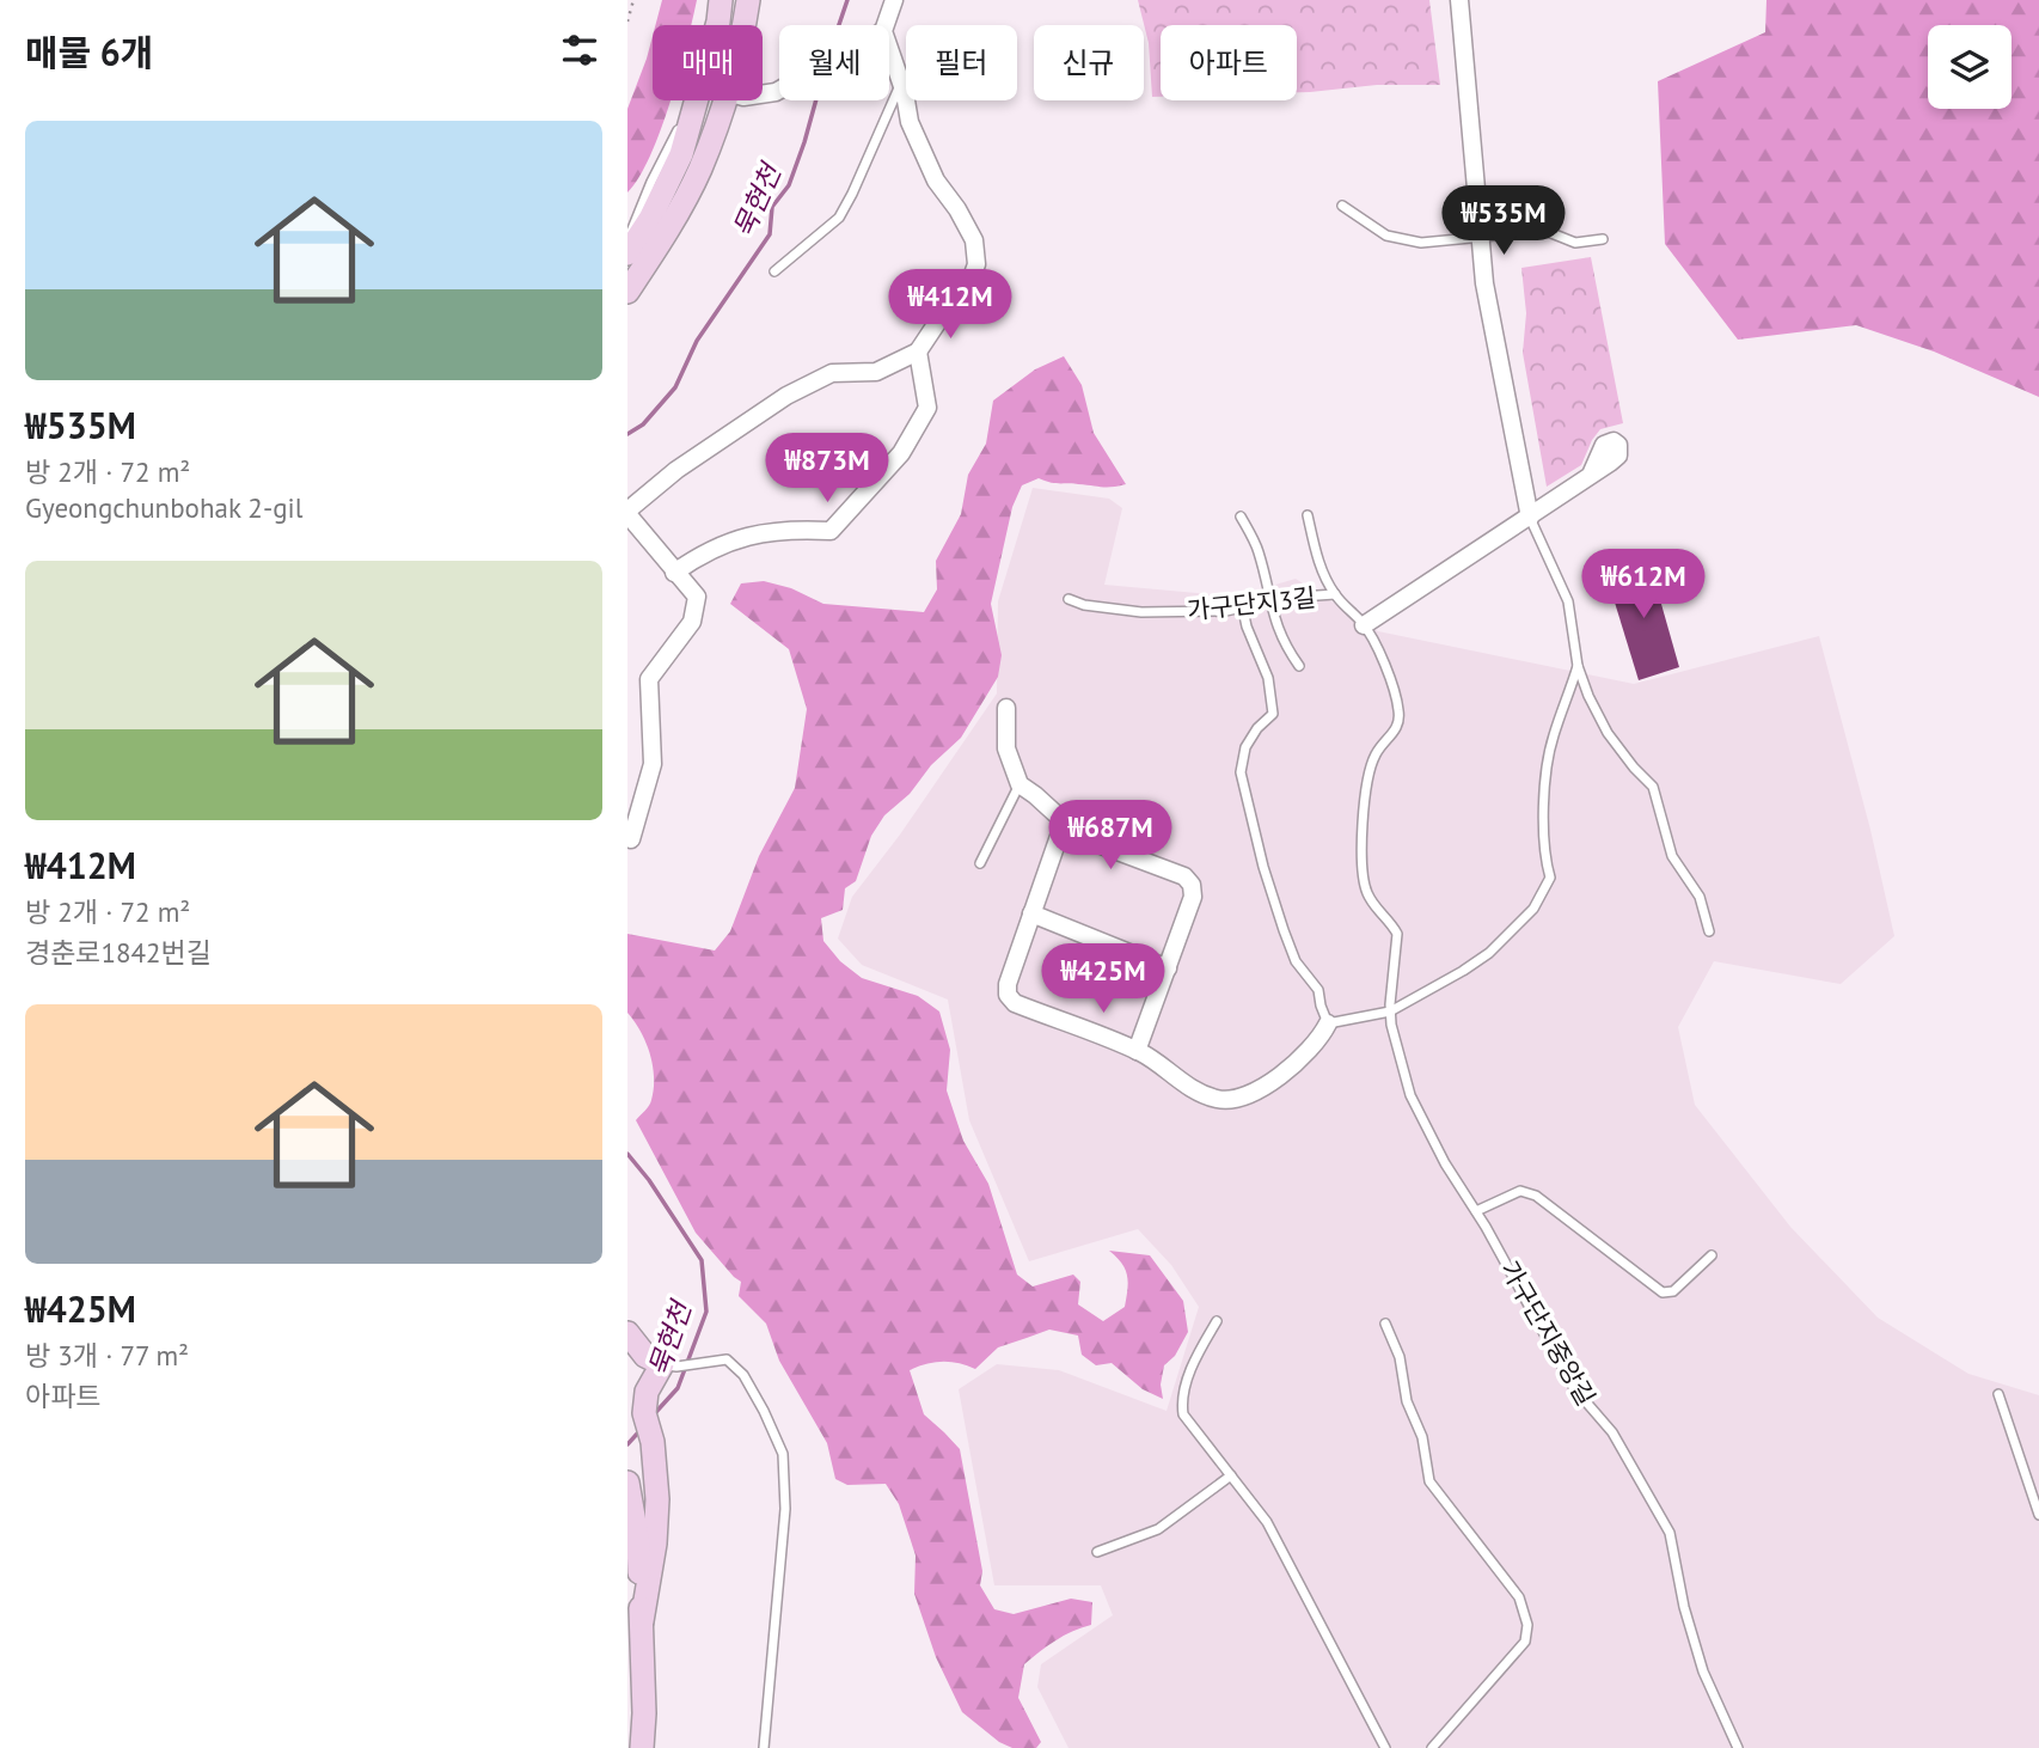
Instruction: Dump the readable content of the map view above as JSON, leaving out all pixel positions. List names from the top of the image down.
{
  "streets": {
    "lane": ["가구단지3길", "가구단지중앙길"]
  },
  "water": ["묵현천"],
  "page": {
    "heading": "매물 6개",
    "chip": [
      "매매",
      "월세",
      "필터",
      "신규",
      "아파트"
    ],
    "list": [
      {
        "name": "₩535M",
        "note": "방 2개 · 72 m² · Gyeongchunbohak 2-gil"
      },
      {
        "name": "₩412M",
        "note": "방 2개 · 72 m² · 경춘로1842번길"
      },
      {
        "name": "₩425M",
        "note": "방 3개 · 77 m² · 아파트"
      }
    ],
    "price": [
      "₩535M",
      "₩412M",
      "₩873M",
      "₩612M",
      "₩687M",
      "₩425M"
    ]
  }
}
